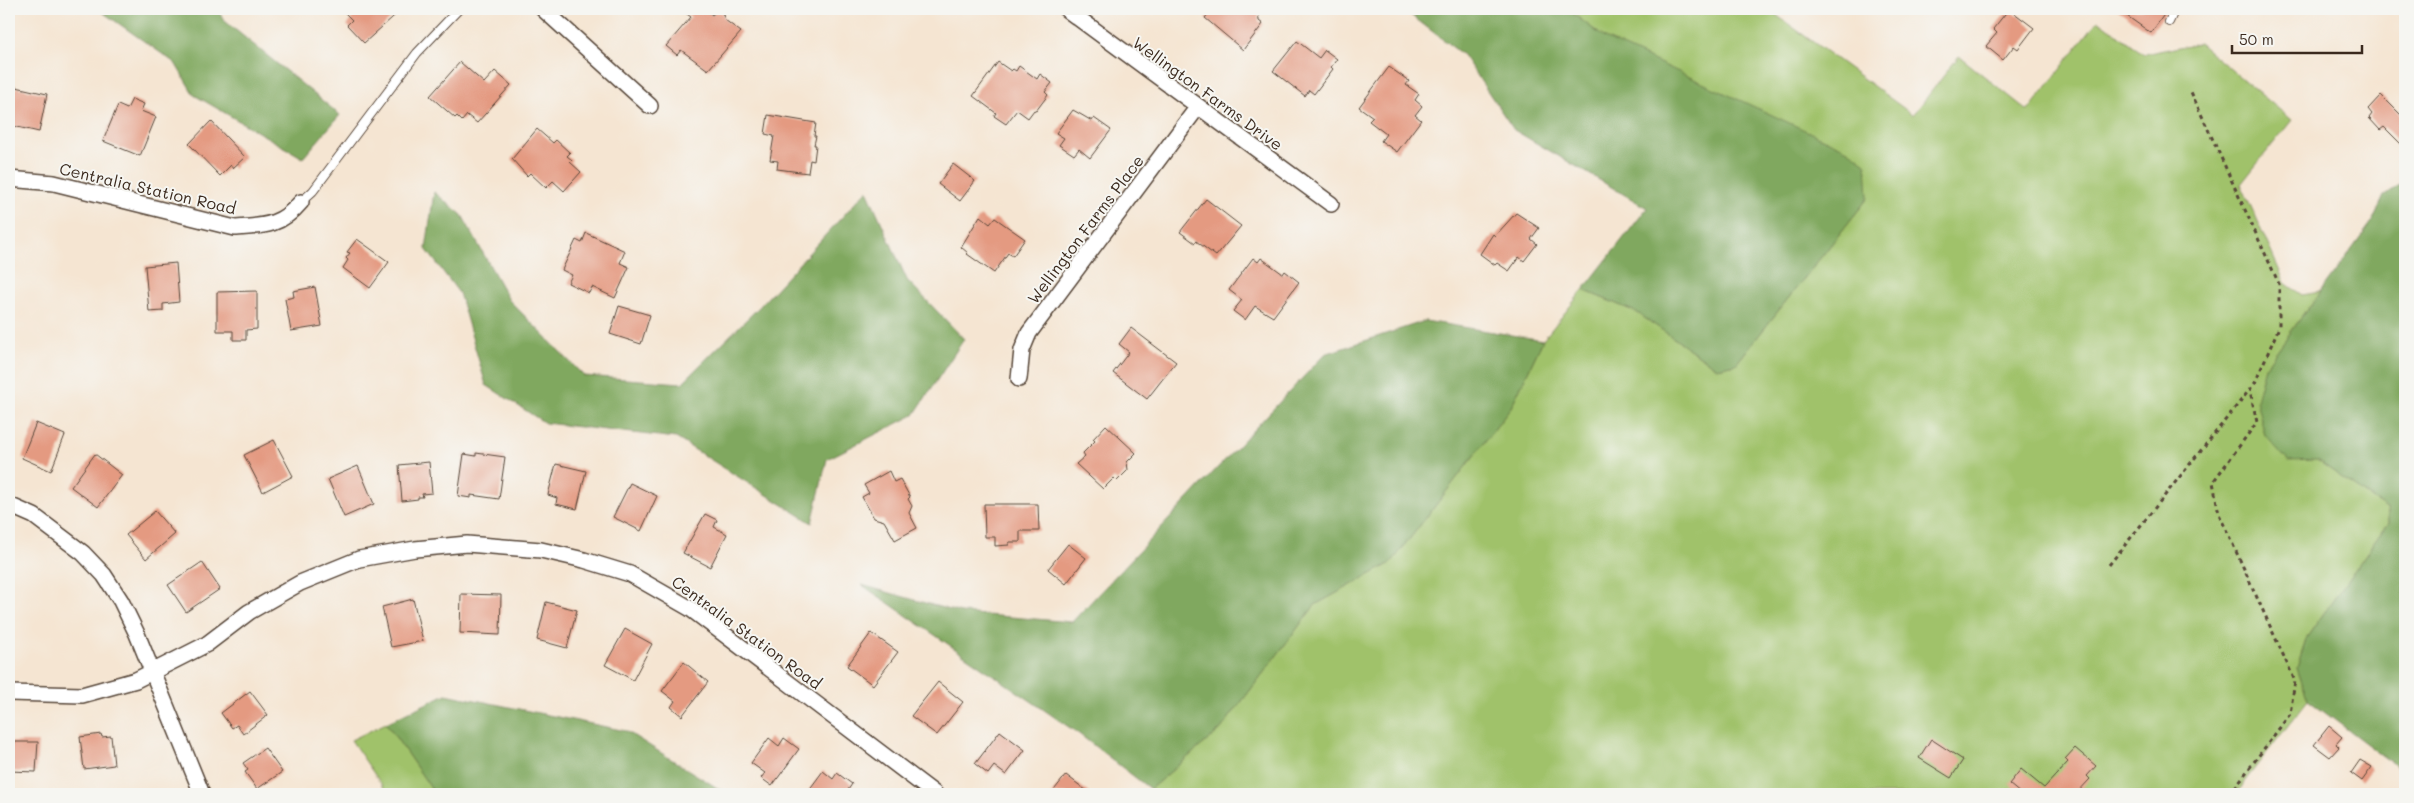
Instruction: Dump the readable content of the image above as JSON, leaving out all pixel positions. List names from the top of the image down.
{
  "streets": {
    "street": ["Wellington Farms Drive", "Centralia Station Road", "Wellington Farms Place"]
  },
  "crossings": [
    ["Wellington Farms Drive", "Wellington Farms Place"]
  ],
  "scale_bar": "50 m"
}
